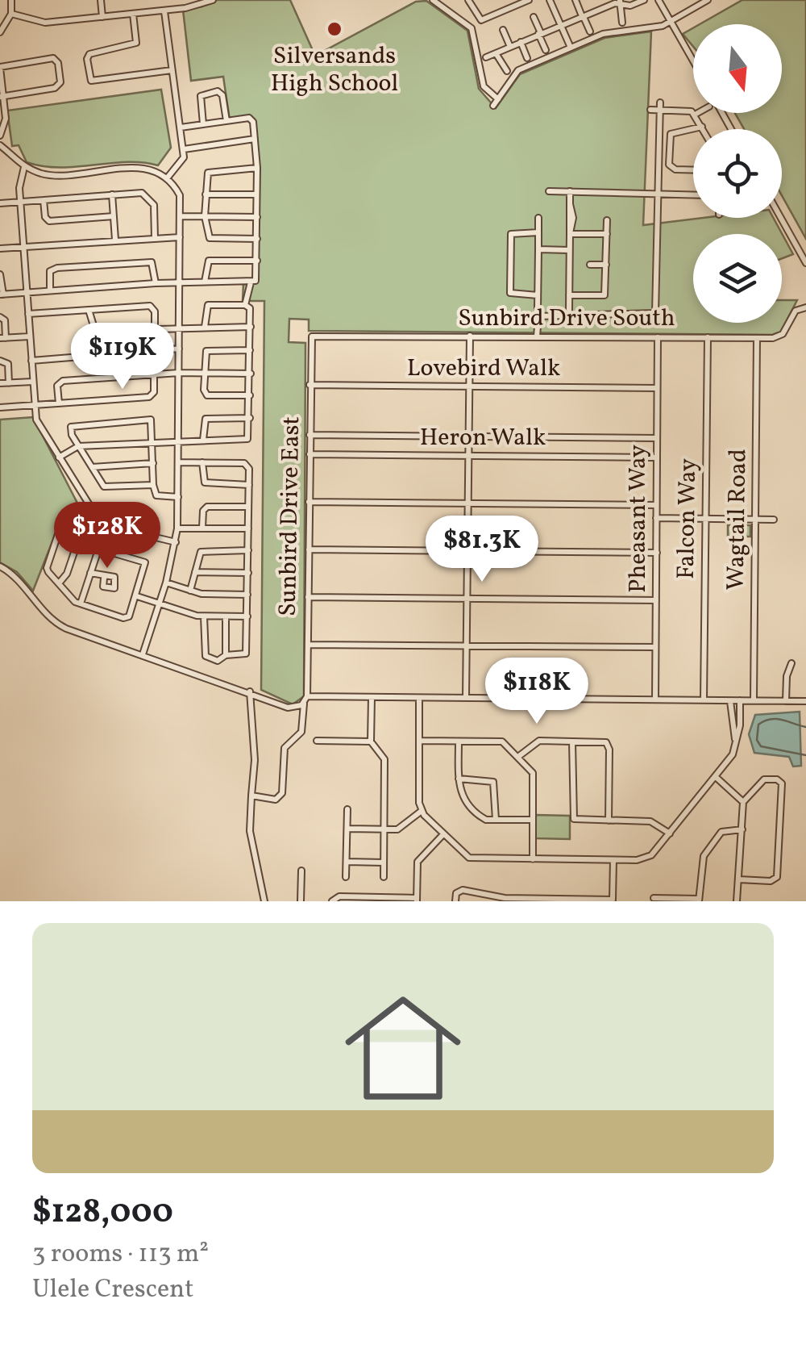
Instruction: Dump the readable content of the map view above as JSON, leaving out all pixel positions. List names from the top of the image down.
{
  "streets": {
    "street": [
      "Sunbird Drive South",
      "Lovebird Walk",
      "Heron Walk",
      "Sunbird Drive East",
      "Pheasant Way",
      "Falcon Way",
      "Wagtail Road"
    ]
  },
  "crossings": [
    ["Sunbird Drive South", "Sunbird Drive East"],
    ["Sunbird Drive South", "Pheasant Way"],
    ["Sunbird Drive South", "Falcon Way"],
    ["Sunbird Drive South", "Wagtail Road"],
    ["Lovebird Walk", "Sunbird Drive East"],
    ["Lovebird Walk", "Pheasant Way"],
    ["Heron Walk", "Sunbird Drive East"],
    ["Heron Walk", "Pheasant Way"]
  ],
  "places": ["Silversands High School"],
  "north": "bottom",
  "page": {
    "price": [
      "$119K",
      "$128K",
      "$81.3K",
      "$118K"
    ],
    "list": [
      {
        "name": "$128,000",
        "note": "3 rooms · 113 m² · Ulele Crescent"
      }
    ]
  }
}
